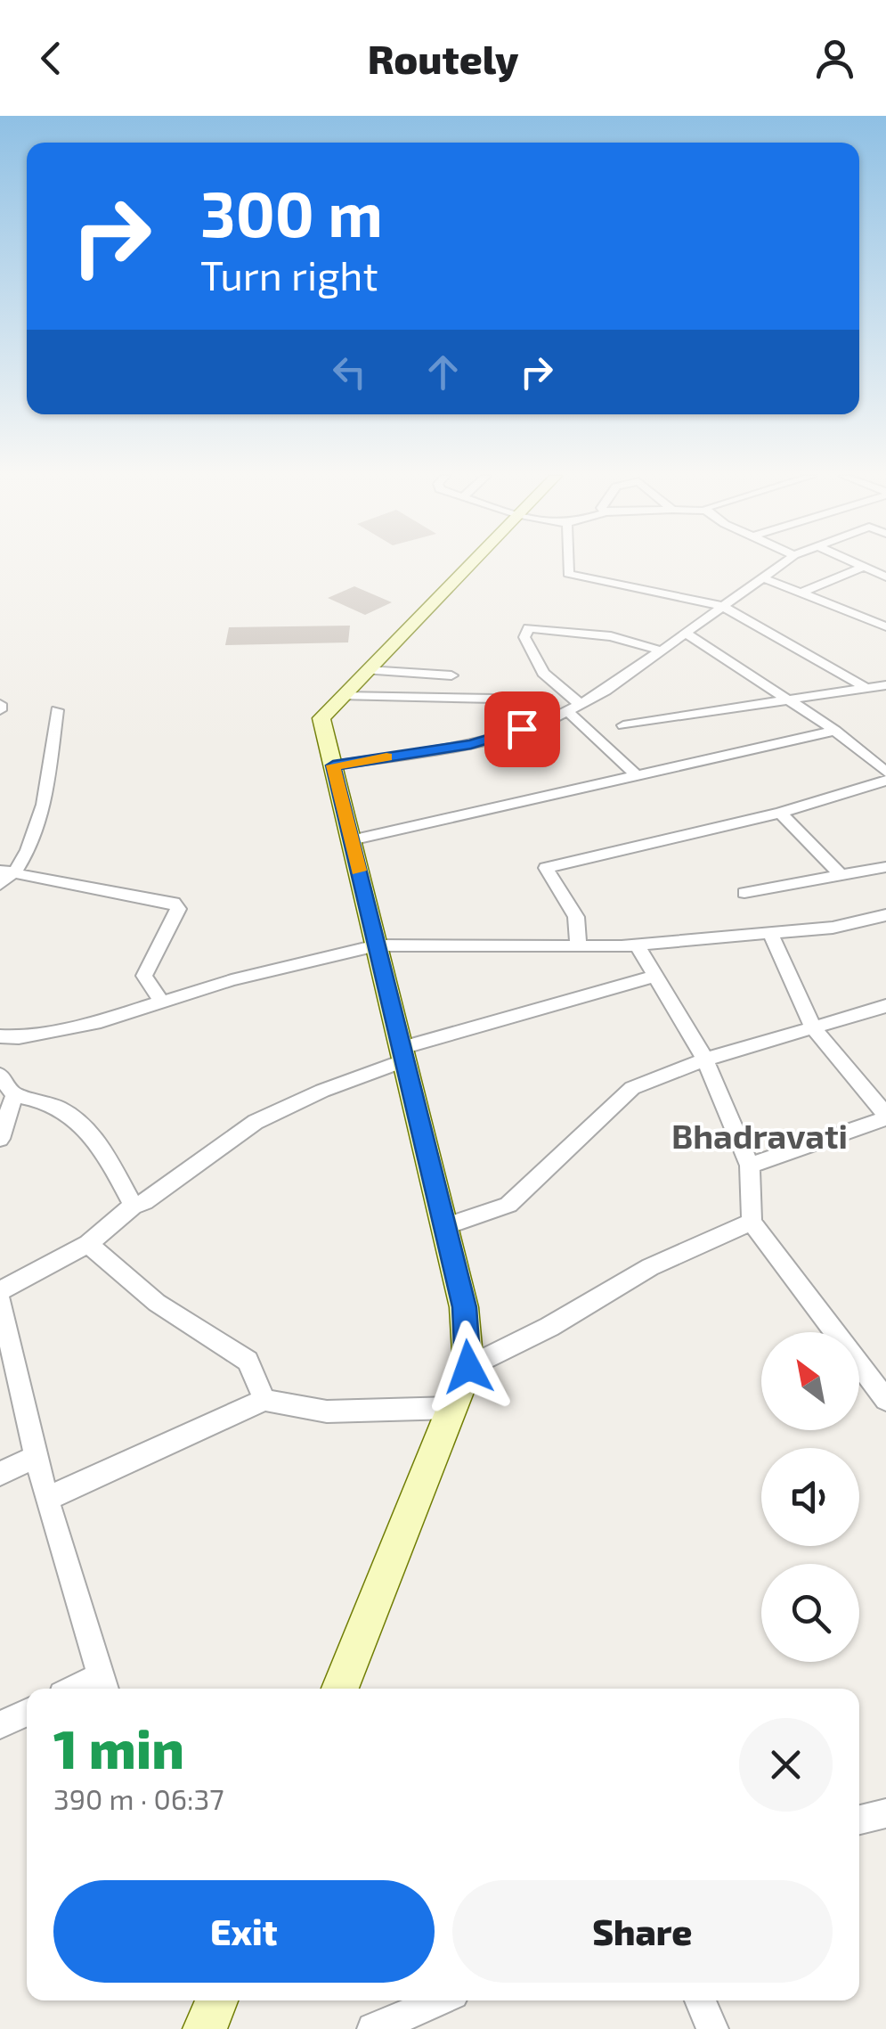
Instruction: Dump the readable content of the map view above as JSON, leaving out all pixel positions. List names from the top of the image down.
{
  "districts": ["Bhadravati"],
  "north": "top left",
  "page": {
    "header": "Routely",
    "turn": ["300 m", "Turn right"],
    "heading": ["1 min", "390 m · 06:37"],
    "buttons": ["Exit", "Share"]
  }
}
